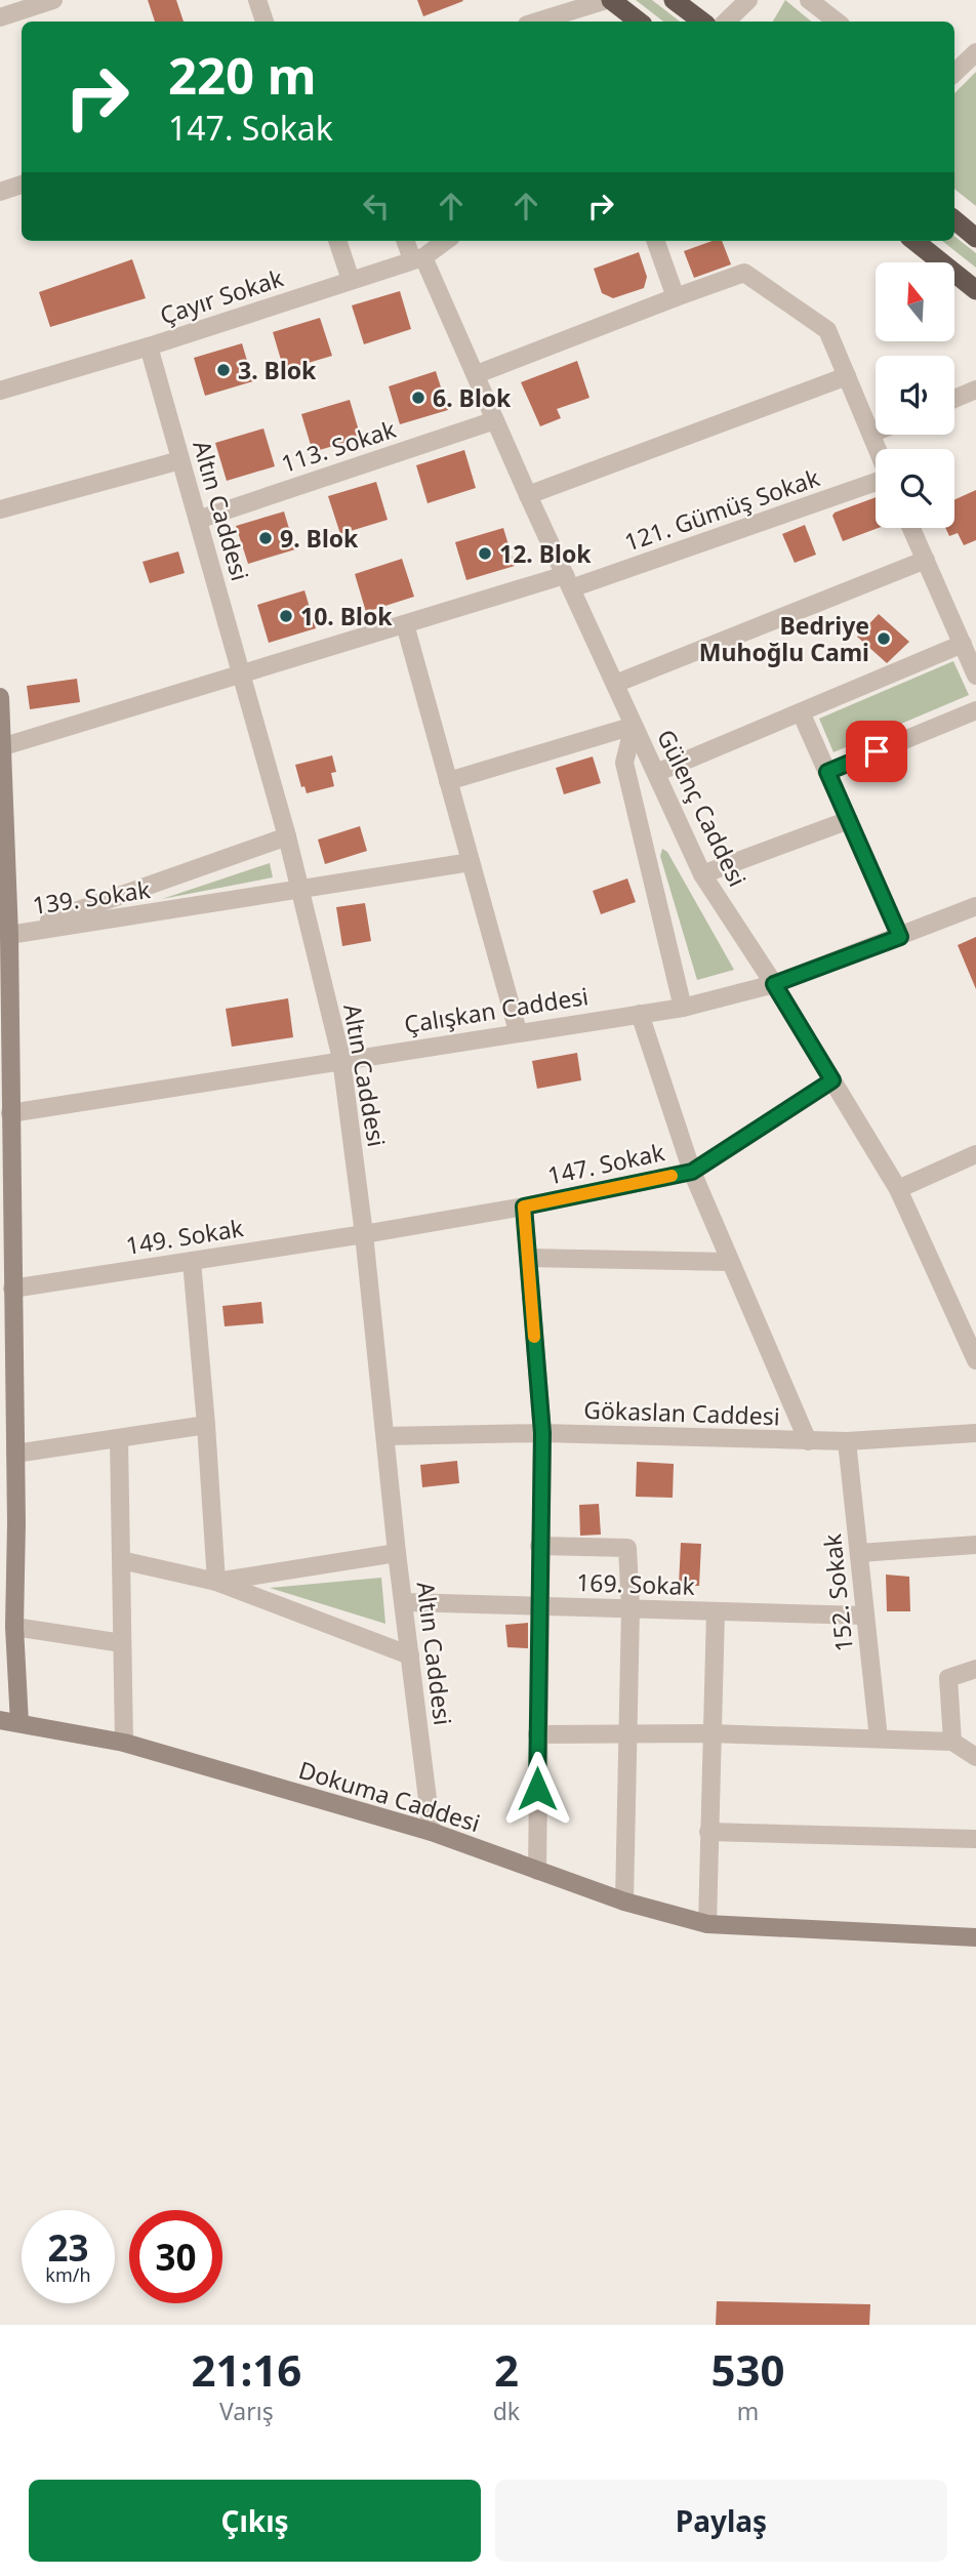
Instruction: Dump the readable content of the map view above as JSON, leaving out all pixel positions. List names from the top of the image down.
{
  "streets": {
    "main road": ["Dokuma Caddesi"],
    "street": [
      "Çayır Sokak",
      "113. Sokak",
      "121. Gümüş Sokak",
      "Altın Caddesi",
      "Gülenç Caddesi",
      "139. Sokak",
      "Çalışkan Caddesi",
      "147. Sokak",
      "149. Sokak",
      "Gökaslan Caddesi",
      "169. Sokak",
      "152. Sokak"
    ]
  },
  "crossings": [
    ["Çayır Sokak", "Altın Caddesi"],
    ["Çayır Sokak", "Gülenç Caddesi"],
    ["113. Sokak", "Altın Caddesi"],
    ["113. Sokak", "Gülenç Caddesi"],
    ["121. Gümüş Sokak", "Altın Caddesi"],
    ["121. Gümüş Sokak", "Gülenç Caddesi"],
    ["Altın Caddesi", "139. Sokak"],
    ["Altın Caddesi", "Çalışkan Caddesi"],
    ["Altın Caddesi", "147. Sokak"],
    ["Altın Caddesi", "149. Sokak"],
    ["Altın Caddesi", "Gökaslan Caddesi"],
    ["Altın Caddesi", "169. Sokak"],
    ["Altın Caddesi", "Dokuma Caddesi"],
    ["Gülenç Caddesi", "Çalışkan Caddesi"],
    ["Gülenç Caddesi", "147. Sokak"],
    ["147. Sokak", "149. Sokak"],
    ["Gökaslan Caddesi", "152. Sokak"],
    ["169. Sokak", "152. Sokak"]
  ],
  "places": [
    "3. Blok",
    "6. Blok",
    "9. Blok",
    "12. Blok",
    "10. Blok",
    "Bedriye Muhoğlu Cami"
  ],
  "north": "top",
  "page": {
    "turn": ["220 m", "147. Sokak"],
    "speed": "23 km/h",
    "limit": "30",
    "eta": [
      "21:16",
      "Varış",
      "2",
      "dk",
      "530",
      "m"
    ],
    "buttons": ["Çıkış", "Paylaş"]
  }
}
